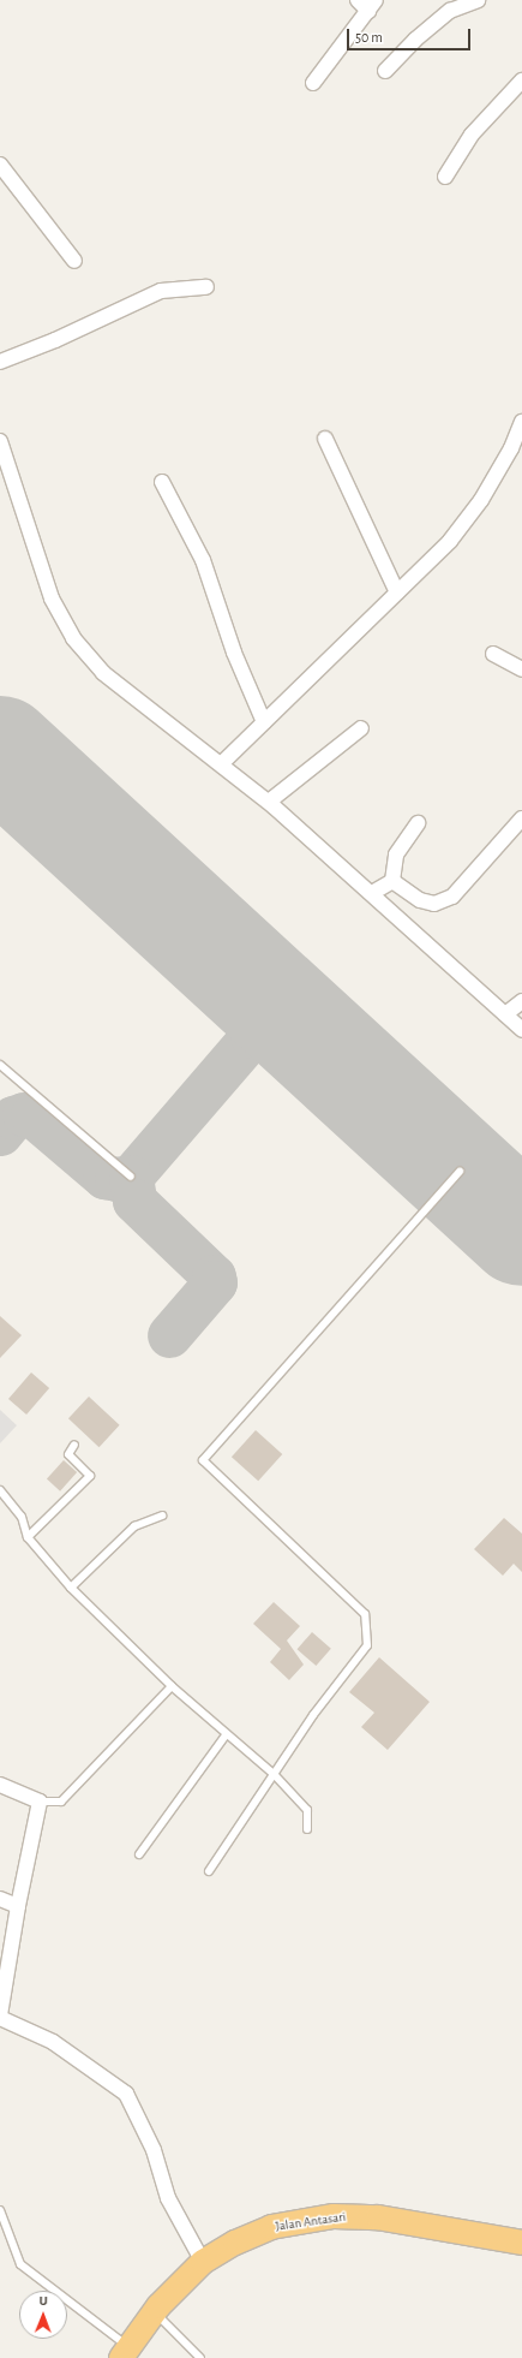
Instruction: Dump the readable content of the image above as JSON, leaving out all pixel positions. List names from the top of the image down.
{
  "streets": {
    "highway": ["Jalan Antasari"]
  },
  "scale_bar": "50 m",
  "north": "top"
}
